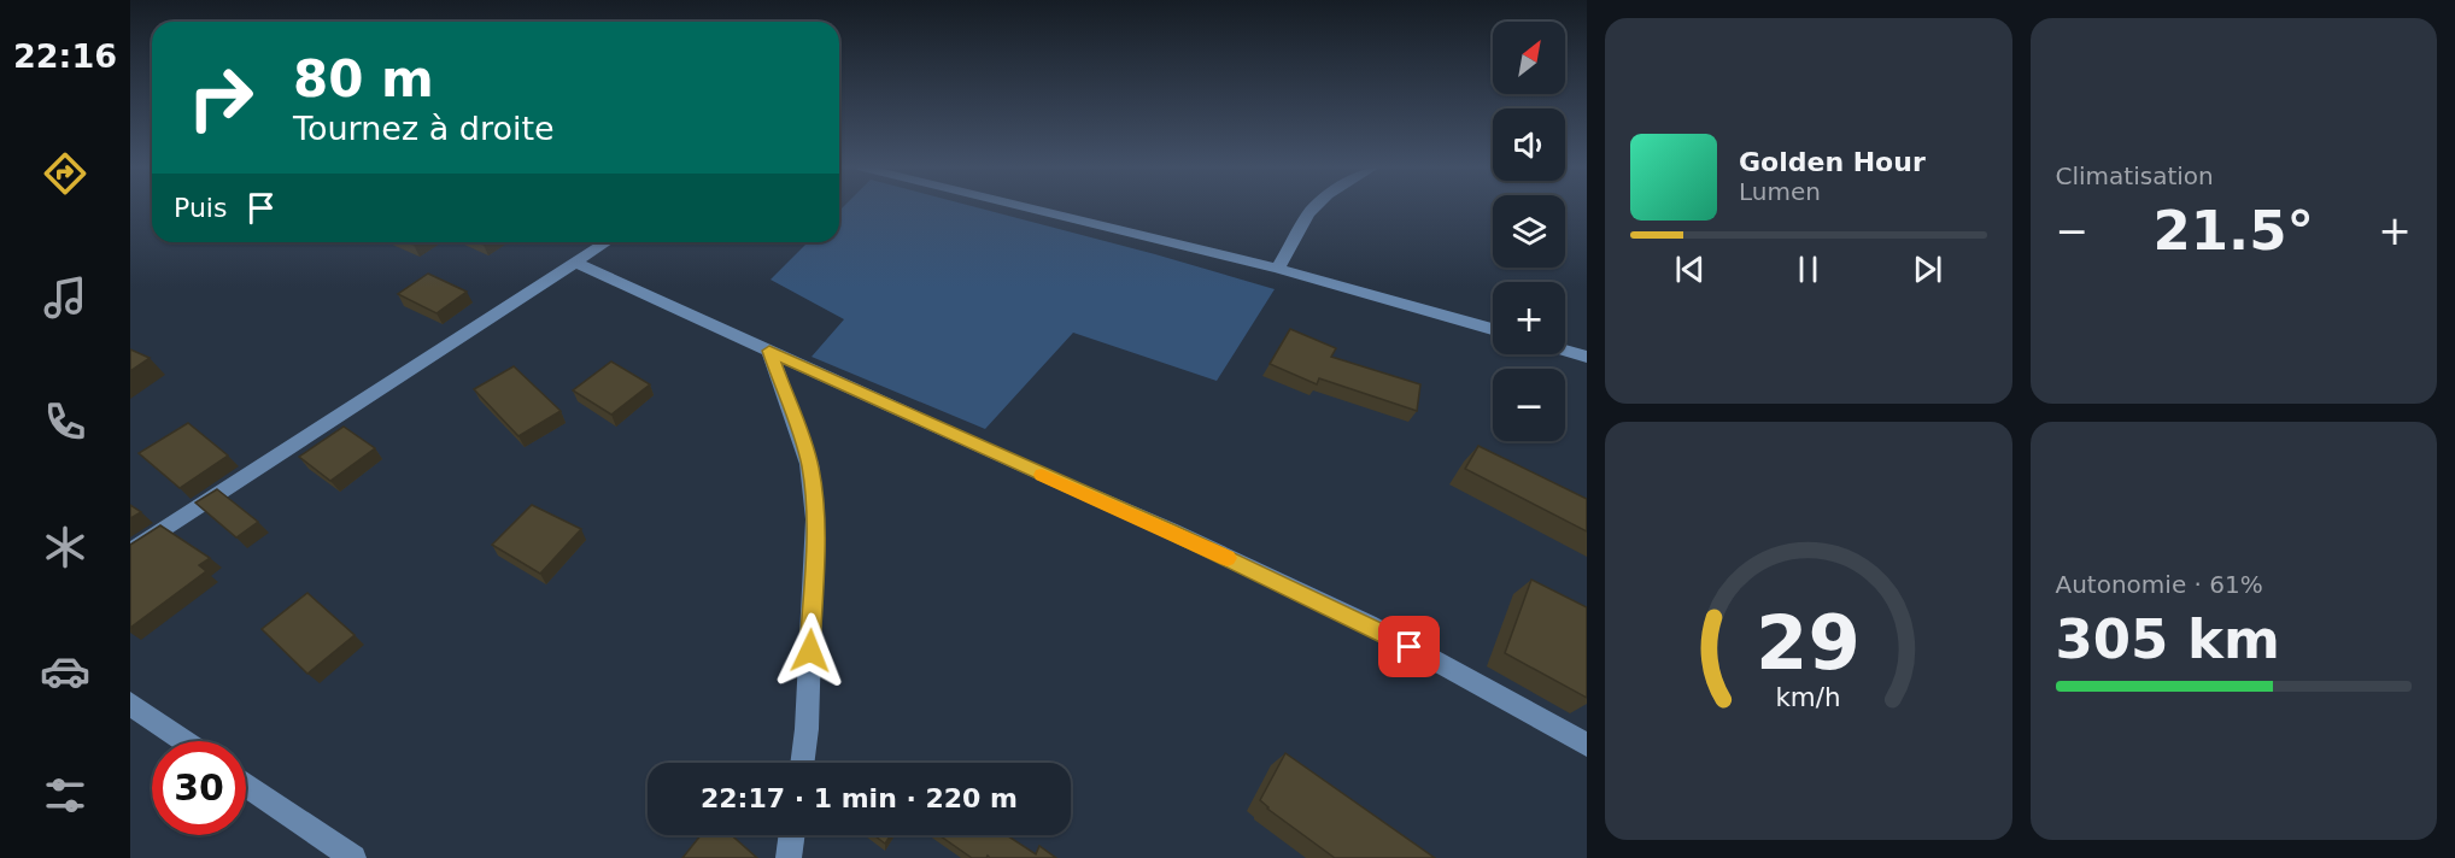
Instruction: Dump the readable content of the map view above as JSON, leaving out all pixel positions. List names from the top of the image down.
{
  "north": "top right",
  "page": {
    "tabs": "22:16",
    "tile": [
      "Climatisation",
      ["Autonomie · 61%", "305 km"]
    ],
    "map_buttons": ["+", "−"],
    "turn": ["80 m", "Tournez à droite"],
    "song": ["Golden Hour", "Lumen"],
    "then": "Puis",
    "heat": ["−", "21.5°", "+"],
    "limit": "30",
    "trip": "22:17 · 1 min · 220 m",
    "gauge": ["29", "km/h"]
  }
}
